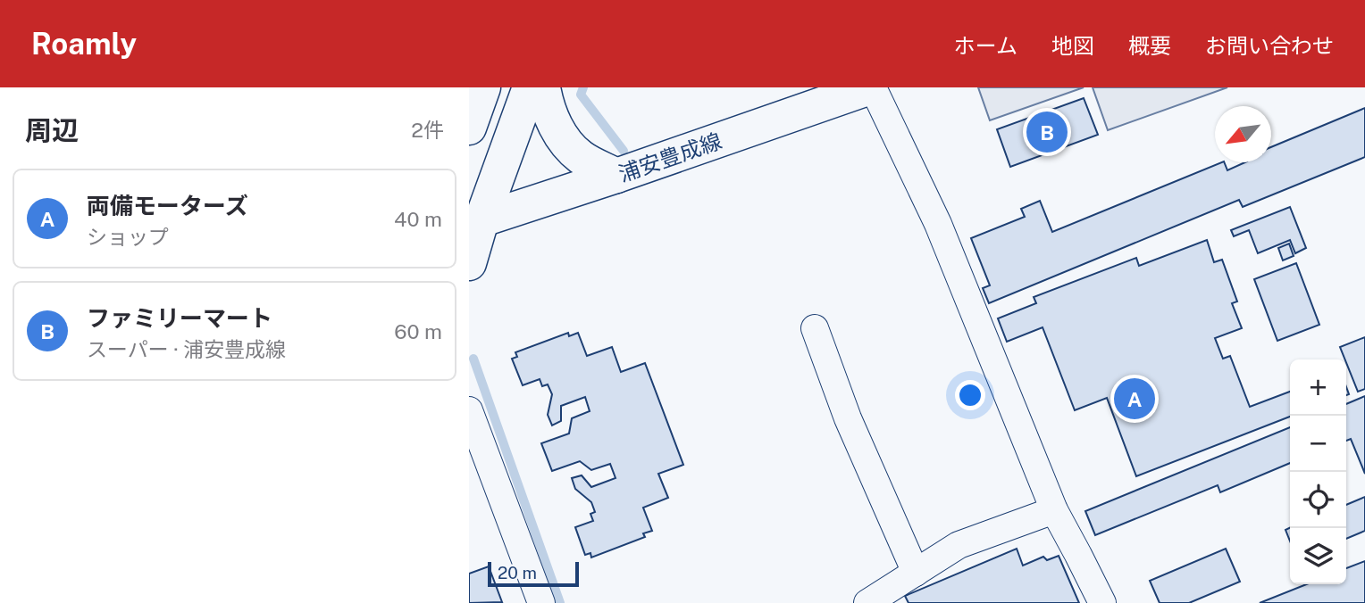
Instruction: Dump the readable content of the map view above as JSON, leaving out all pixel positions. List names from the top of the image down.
{
  "streets": {
    "main road": ["浦安豊成線"]
  },
  "scale_bar": "20 m",
  "north": "bottom left",
  "page": {
    "header": "Roamly",
    "nav": [
      "ホーム",
      "地図",
      "概要",
      "お問い合わせ"
    ],
    "heading": ["周辺", "2件"],
    "pins": ["B", "A"],
    "list": [
      {
        "mark": "A",
        "name": "両備モーターズ",
        "note": "ショップ",
        "value": "40 m"
      },
      {
        "mark": "B",
        "name": "ファミリーマート",
        "note": "スーパー · 浦安豊成線",
        "value": "60 m"
      }
    ],
    "map_buttons": ["+", "−"],
    "scale": "20 m"
  }
}
